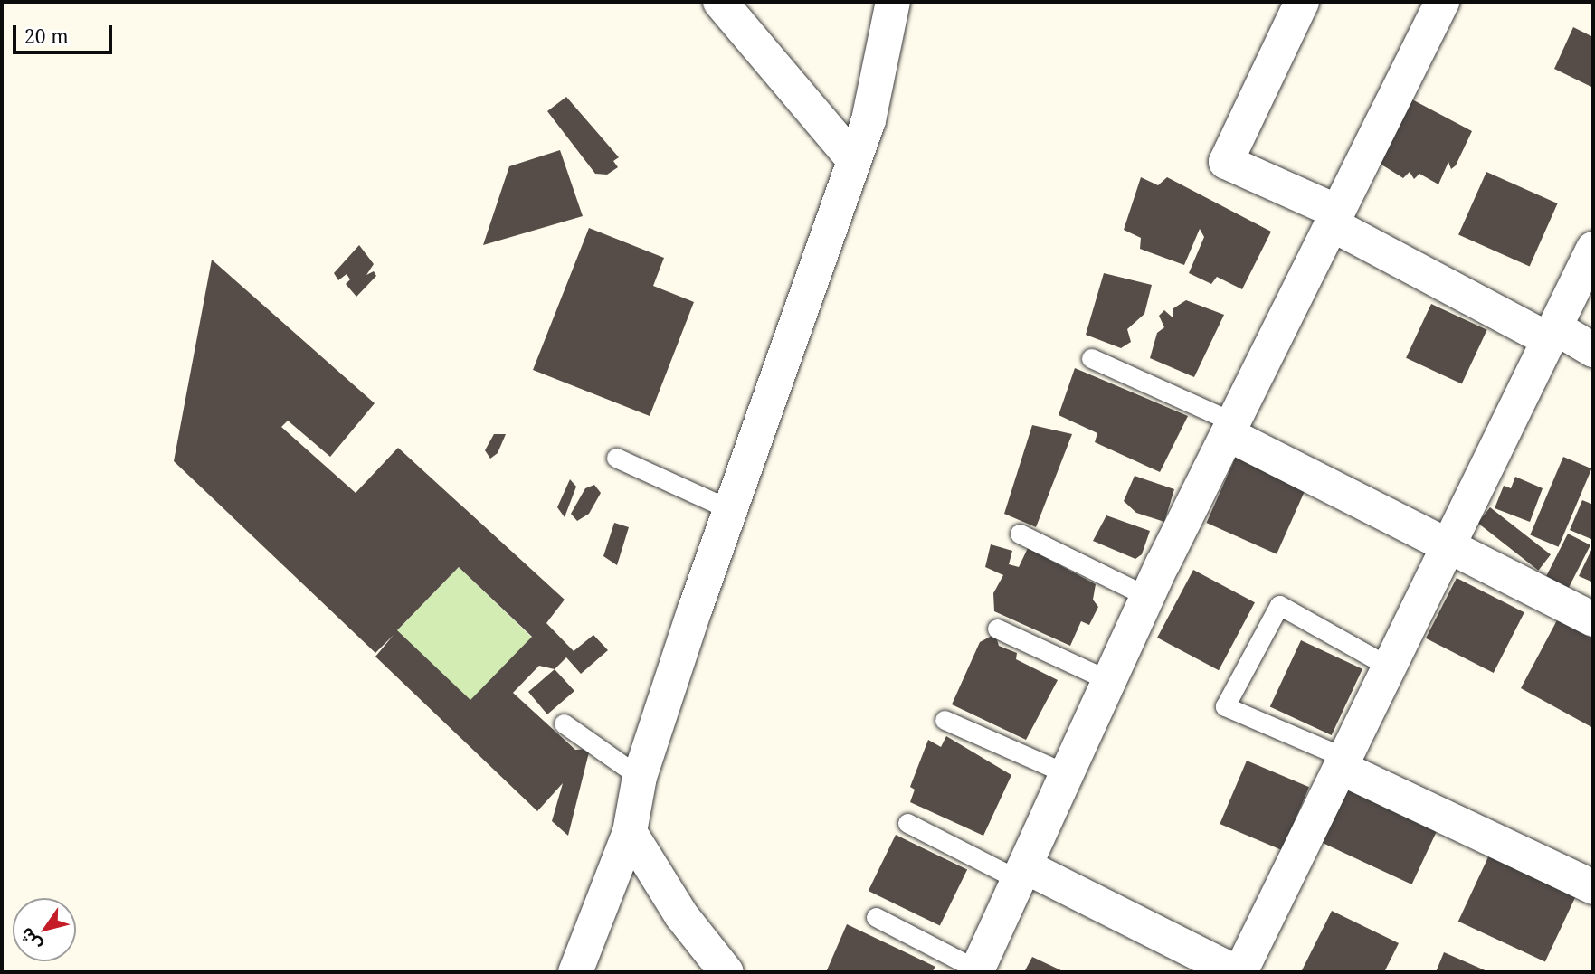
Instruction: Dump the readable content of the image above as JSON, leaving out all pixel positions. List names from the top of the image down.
{
  "scale_bar": "20 m",
  "north": "bottom left"
}
